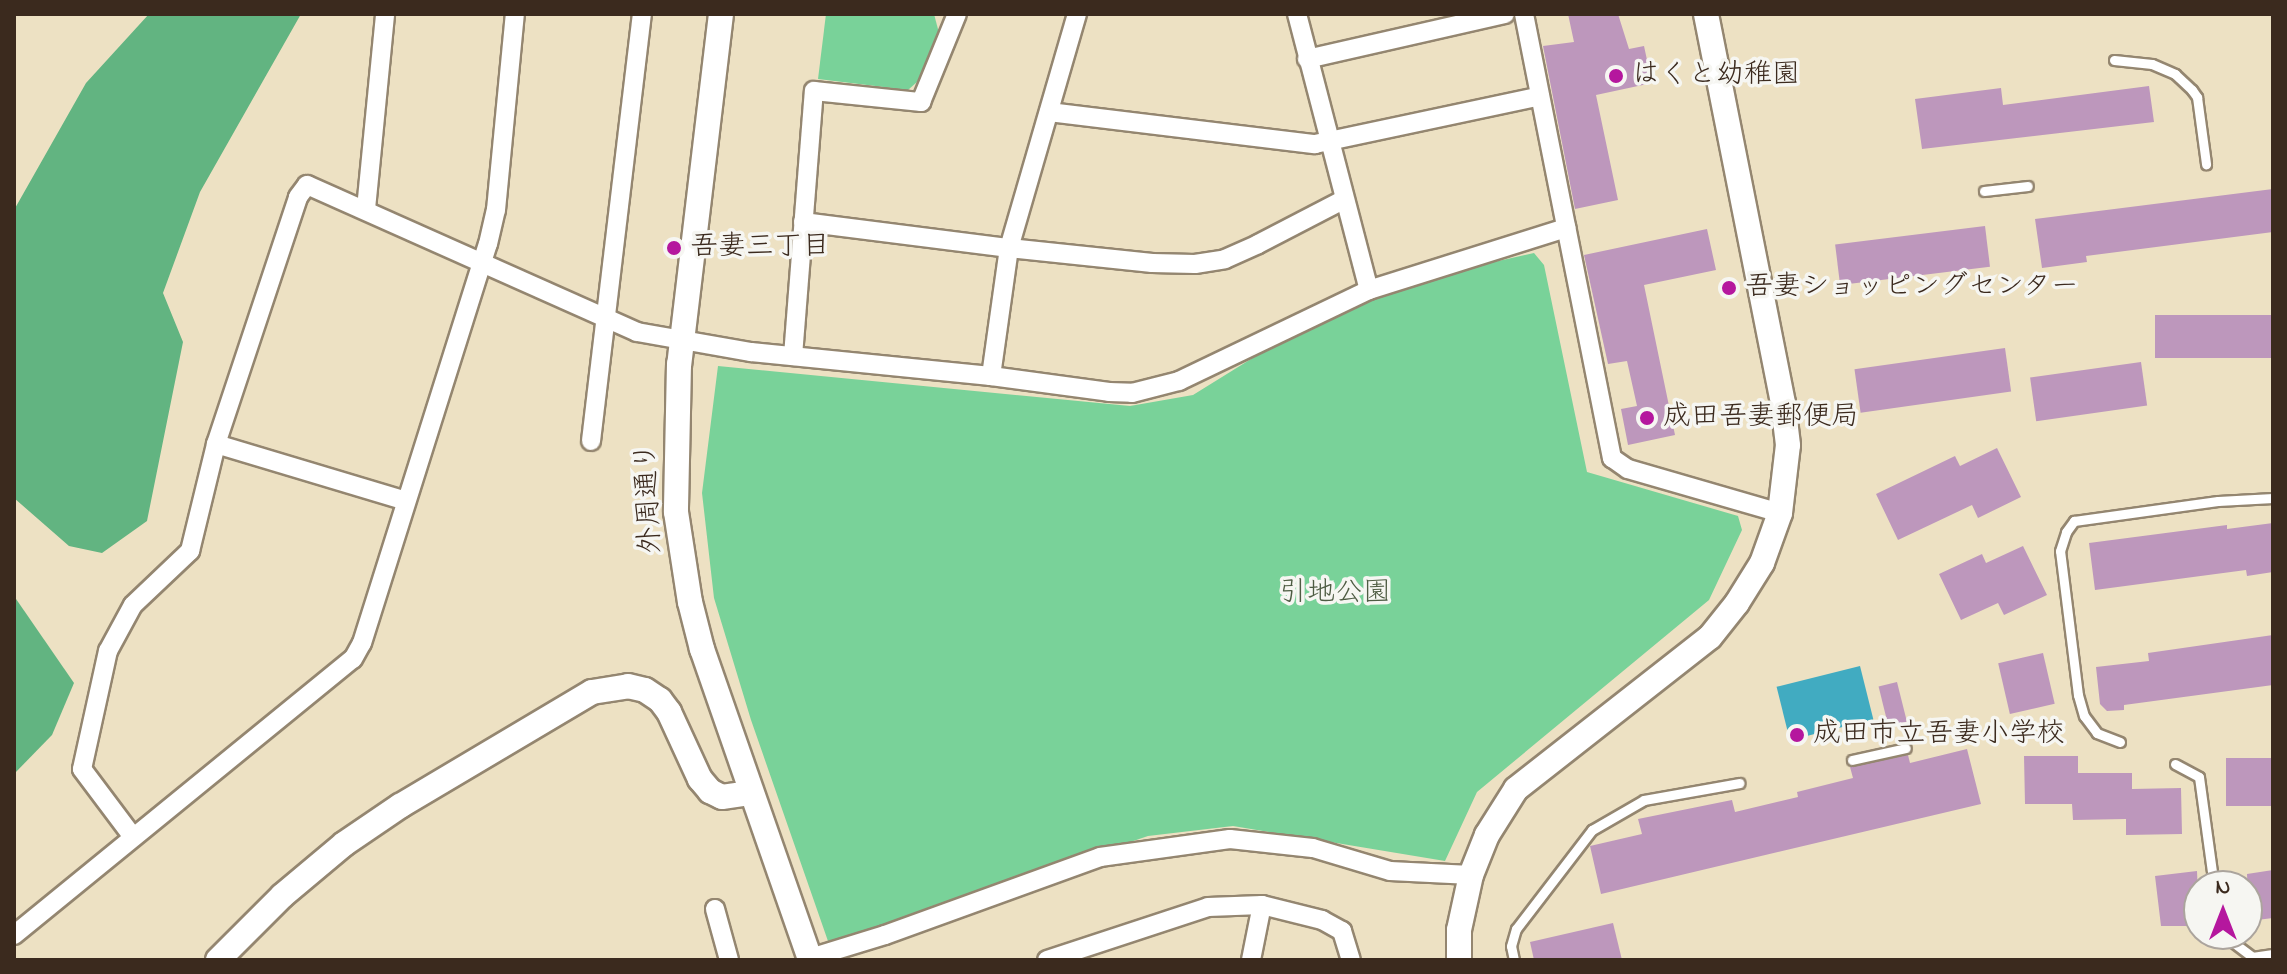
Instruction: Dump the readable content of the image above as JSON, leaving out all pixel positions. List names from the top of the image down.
{
  "streets": {
    "street": ["外周通り"]
  },
  "parks": ["引地公園"],
  "places": [
    "はくと幼稚園",
    "吾妻三丁目",
    "吾妻ショッピングセンター",
    "成田吾妻郵便局",
    "成田市立吾妻小学校"
  ],
  "north": "top"
}
